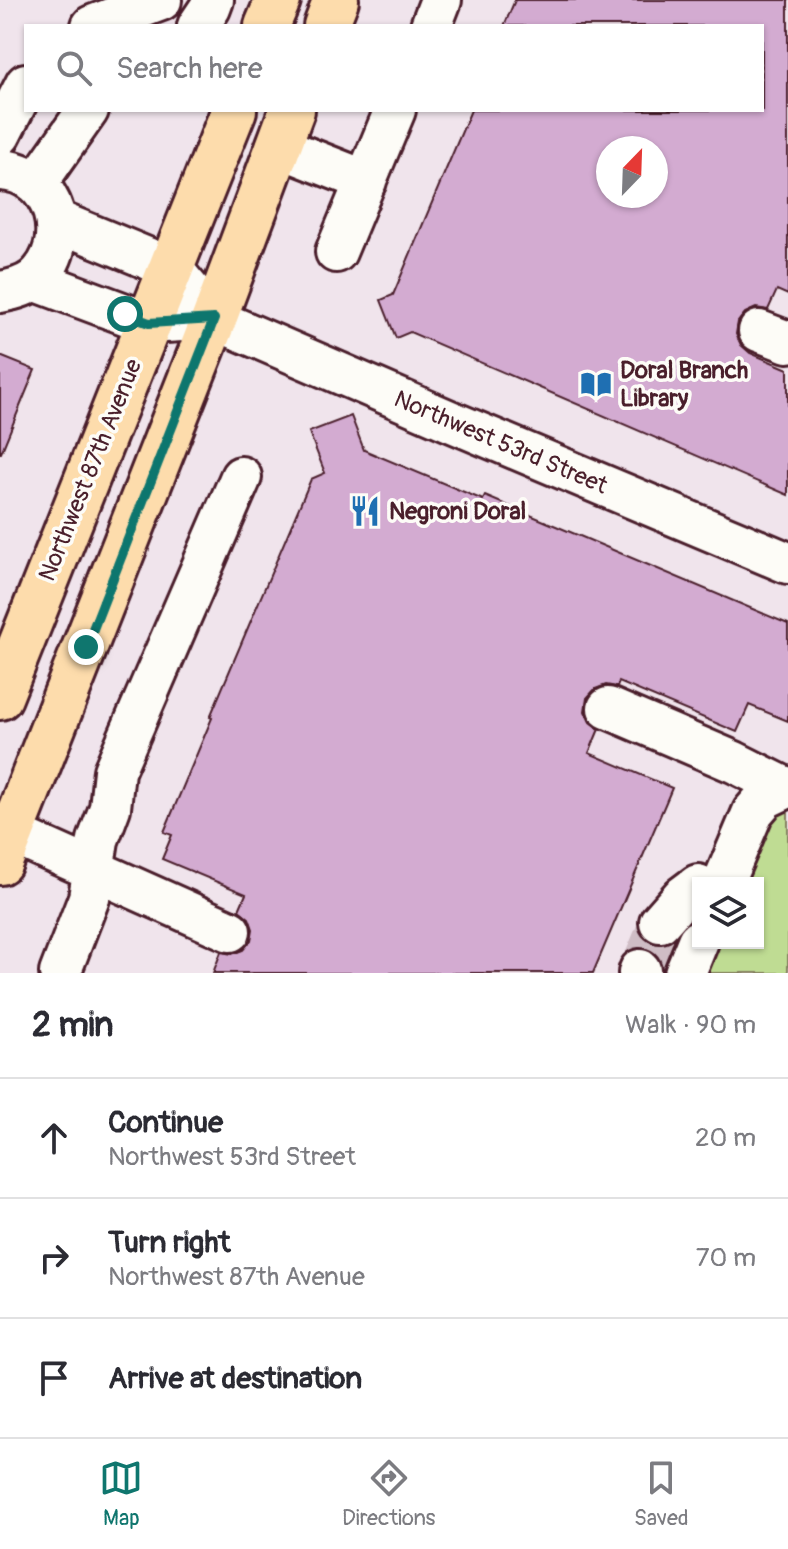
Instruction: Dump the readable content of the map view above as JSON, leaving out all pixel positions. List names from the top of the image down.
{
  "streets": {
    "main road": ["Northwest 87th Avenue"],
    "street": ["Northwest 53rd Street"]
  },
  "crossings": [
    ["Northwest 53rd Street", "Northwest 87th Avenue"]
  ],
  "places": {
    "library": ["Doral Branch Library"],
    "restaurant": ["Negroni Doral"]
  },
  "north": "top right",
  "page": {
    "search": "Search here",
    "heading": ["2 min", "Walk · 90 m"],
    "list": [
      ["Continue", "Northwest 53rd Street", "20 m"],
      ["Turn right", "Northwest 87th Avenue", "70 m"],
      "Arrive at destination"
    ],
    "nav": ["Map", "Directions", "Saved"]
  }
}
